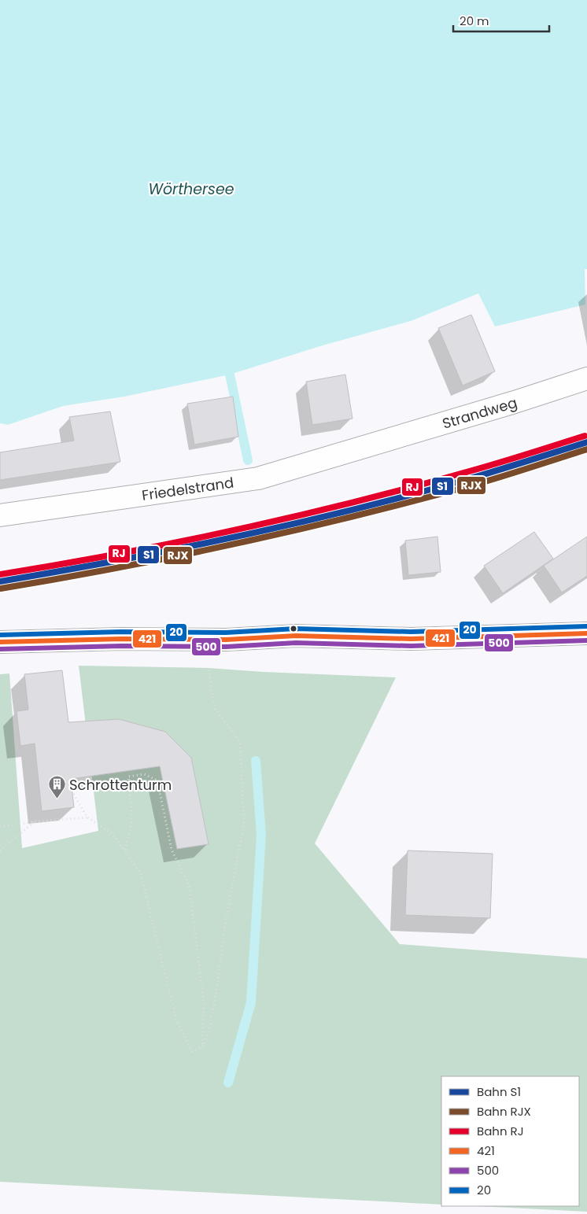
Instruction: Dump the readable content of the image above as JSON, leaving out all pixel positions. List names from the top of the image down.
{
  "streets": {
    "street": ["Strandweg", "Friedelstrand"]
  },
  "crossings": [
    ["Strandweg", "Friedelstrand"]
  ],
  "water": ["Wörthersee"],
  "places": {
    "building": ["Schrottenturm"]
  },
  "lines": [
    "rail line RJ",
    "rail line S1",
    "rail line RJX",
    "transit line 20",
    "transit line 421",
    "transit line 500"
  ],
  "legend": [
    "Bahn S1",
    "Bahn RJX",
    "Bahn RJ",
    "421",
    "500",
    "20"
  ],
  "scale_bar": "20 m"
}
